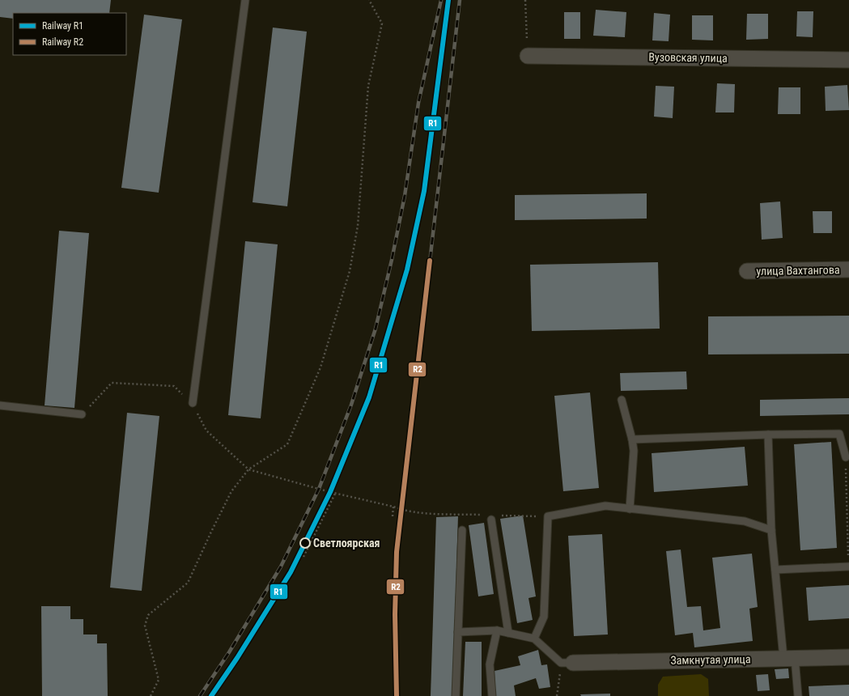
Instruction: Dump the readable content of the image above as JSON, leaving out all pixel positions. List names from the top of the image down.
{
  "streets": {
    "street": ["Вузовская улица", "улица Вахтангова", "Замкнутая улица"]
  },
  "places": ["Светлоярская"],
  "lines": ["rail line R1", "rail line R2"],
  "legend": ["Railway R1", "Railway R2"]
}
